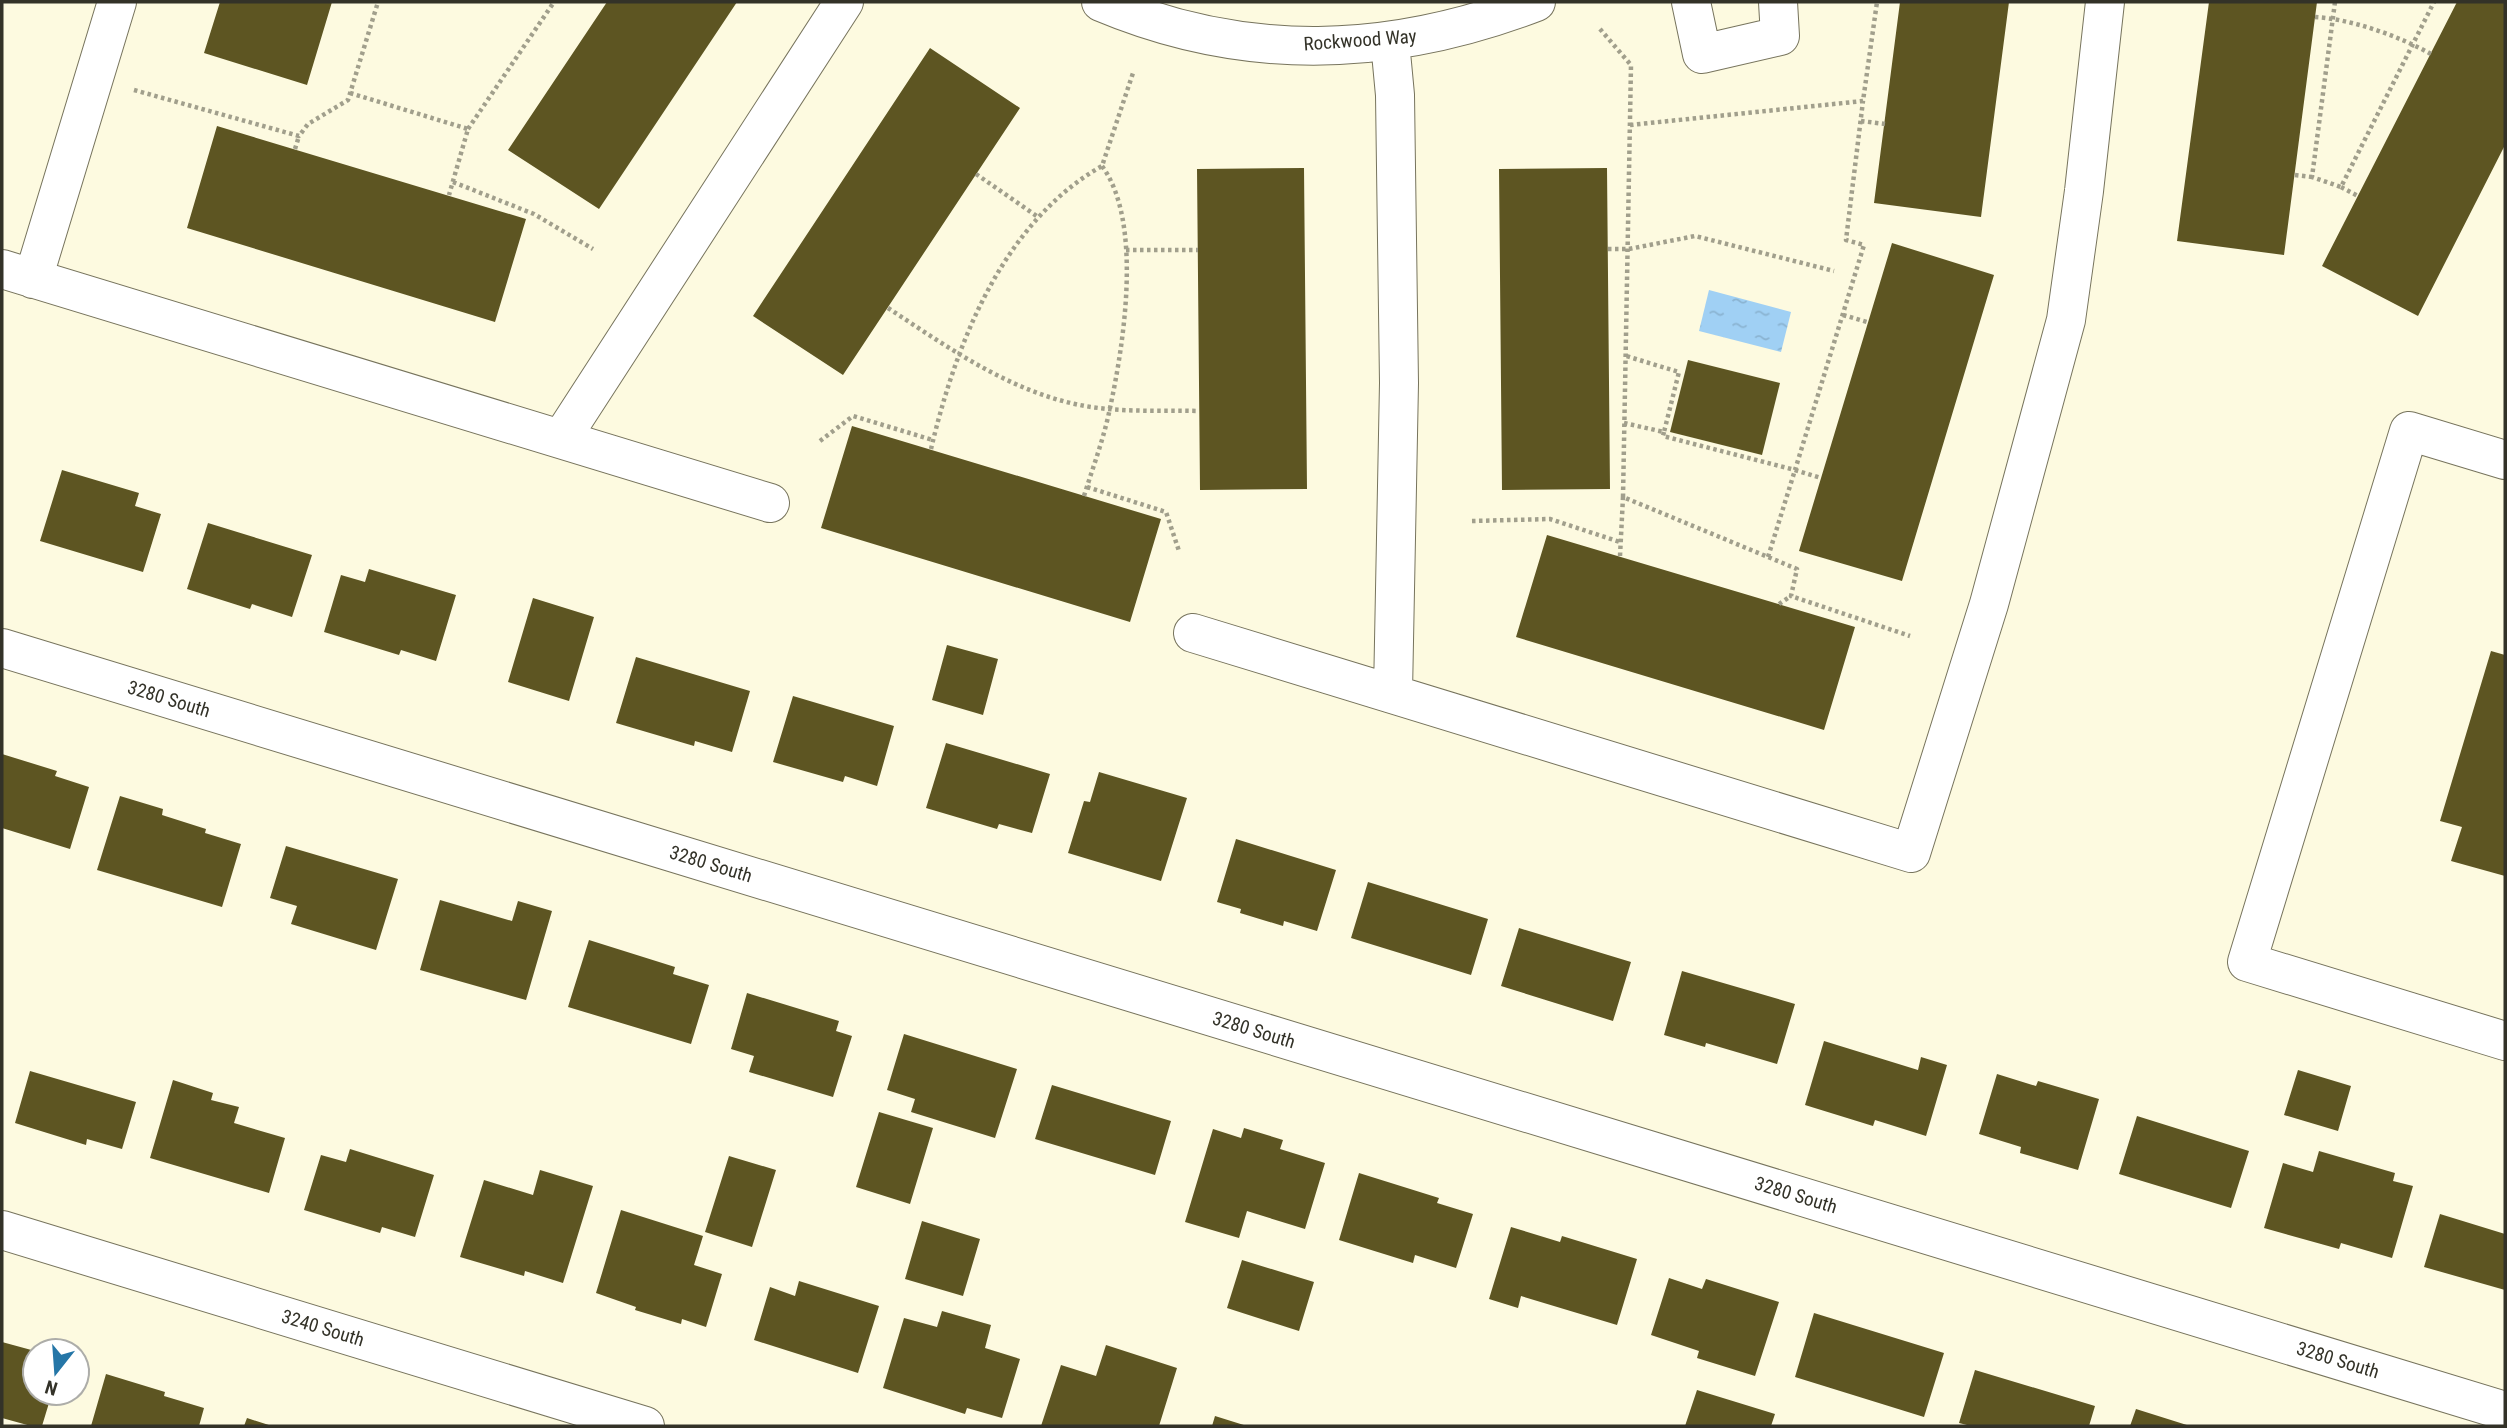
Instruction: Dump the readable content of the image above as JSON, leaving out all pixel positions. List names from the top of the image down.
{
  "streets": {
    "street": ["Rockwood Way", "3280 South", "3240 South"]
  },
  "north": "bottom"
}
